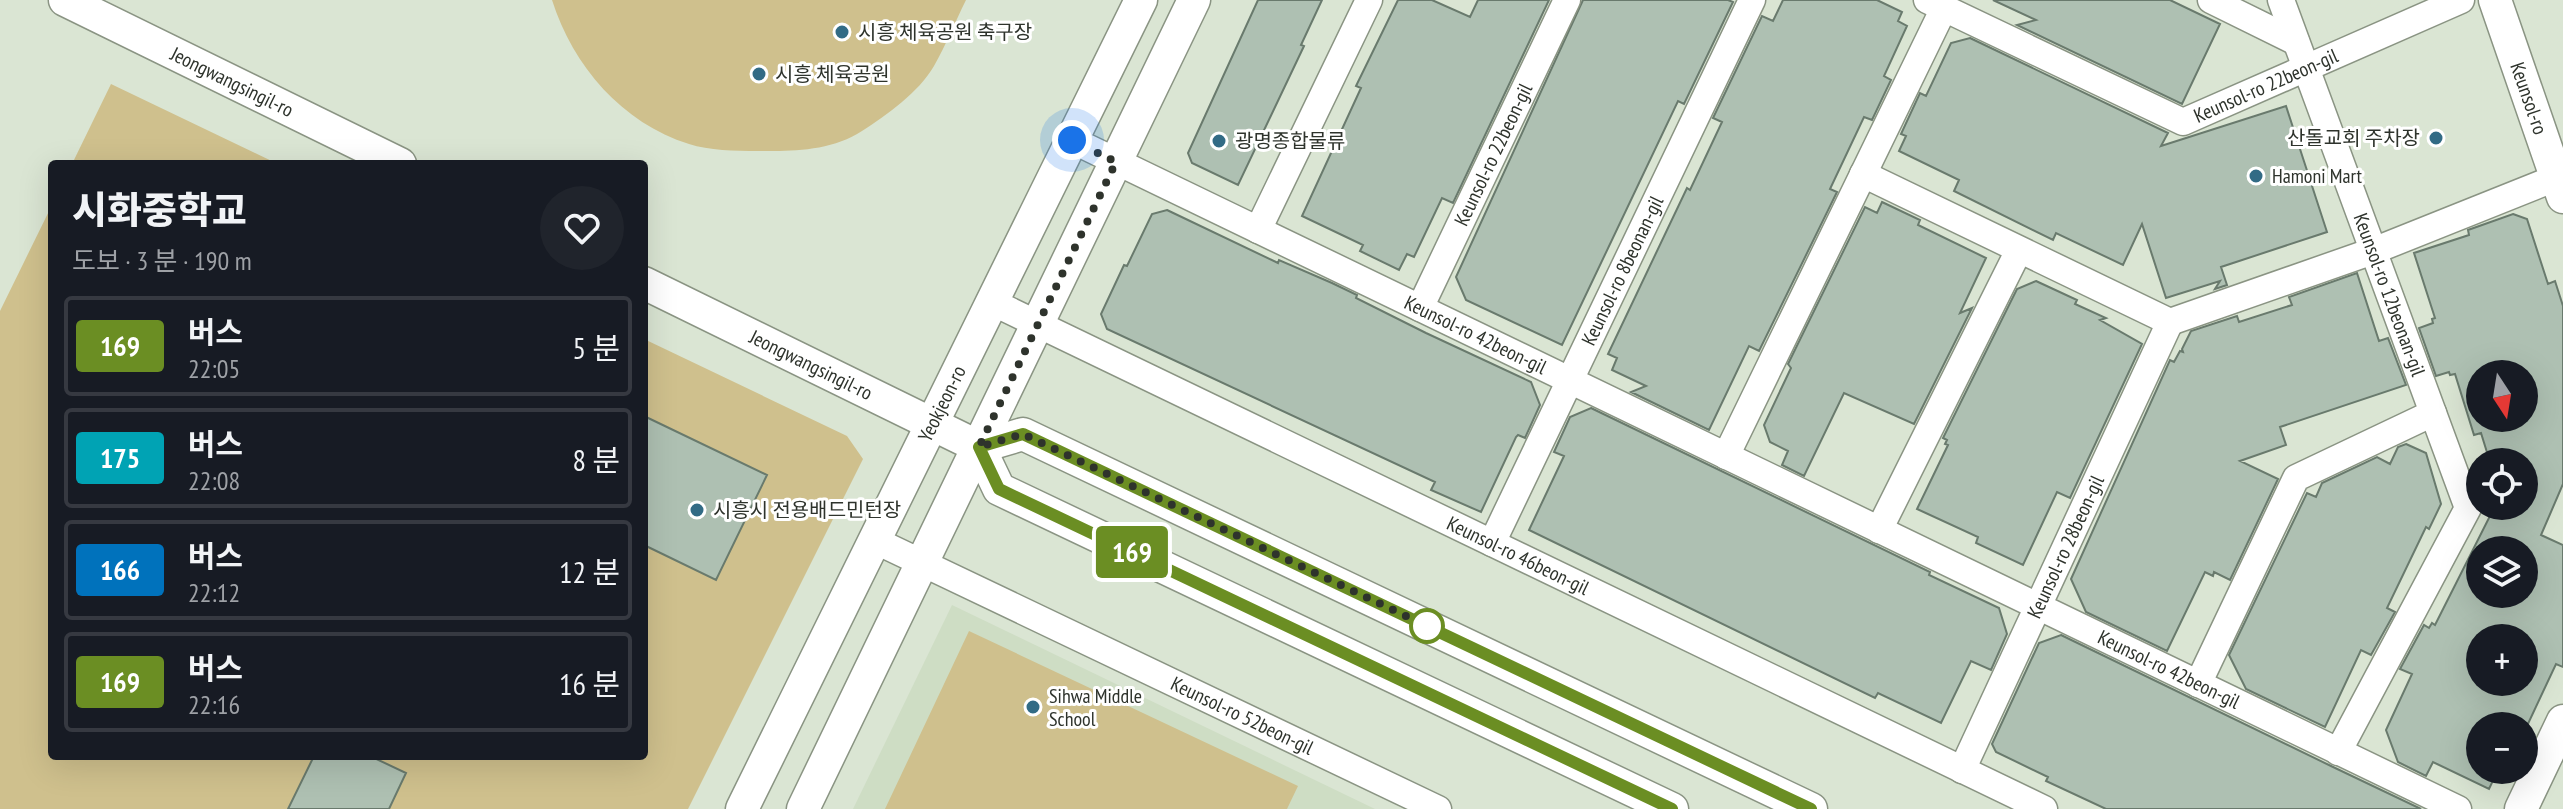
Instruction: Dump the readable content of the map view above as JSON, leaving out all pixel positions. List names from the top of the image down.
{
  "streets": {
    "street": [
      "Jeongwangsingil-ro",
      "Keunsol-ro 22beon-gil",
      "Keunsol-ro",
      "Keunsol-ro 8beonan-gil",
      "Keunsol-ro 12beonan-gil",
      "Keunsol-ro 42beon-gil",
      "Yeokjeon-ro",
      "Keunsol-ro 28beon-gil",
      "Keunsol-ro 46beon-gil",
      "Keunsol-ro 52beon-gil"
    ]
  },
  "crossings": [
    ["Jeongwangsingil-ro", "Yeokjeon-ro"],
    ["Keunsol-ro 22beon-gil", "Keunsol-ro 12beonan-gil"],
    ["Keunsol-ro 22beon-gil", "Keunsol-ro 42beon-gil"],
    ["Keunsol-ro 8beonan-gil", "Keunsol-ro 42beon-gil"],
    ["Keunsol-ro 8beonan-gil", "Keunsol-ro 46beon-gil"],
    ["Keunsol-ro 12beonan-gil", "Keunsol-ro 42beon-gil"],
    ["Keunsol-ro 42beon-gil", "Yeokjeon-ro"],
    ["Keunsol-ro 42beon-gil", "Keunsol-ro 28beon-gil"],
    ["Yeokjeon-ro", "Keunsol-ro 46beon-gil"],
    ["Yeokjeon-ro", "Keunsol-ro 52beon-gil"],
    ["Keunsol-ro 28beon-gil", "Keunsol-ro 46beon-gil"]
  ],
  "places": [
    "시흥 체육공원 축구장",
    "시흥 체육공원",
    "산돌교회 주차장",
    "광명종합물류",
    "Hamoni Mart",
    "시흥시 전용배드민턴장",
    "Sihwa Middle School"
  ],
  "lines": ["bus line 169"],
  "north": "bottom",
  "page": {
    "on_map": "169",
    "heading": ["시화중학교", "도보 · 3 분 · 190 m"],
    "list": [
      {
        "mark": "169",
        "name": "버스",
        "note": "22:05",
        "value": "5 분"
      },
      {
        "mark": "175",
        "name": "버스",
        "note": "22:08",
        "value": "8 분"
      },
      {
        "mark": "166",
        "name": "버스",
        "note": "22:12",
        "value": "12 분"
      },
      {
        "mark": "169",
        "name": "버스",
        "note": "22:16",
        "value": "16 분"
      }
    ],
    "map_buttons": ["+", "−"]
  }
}
